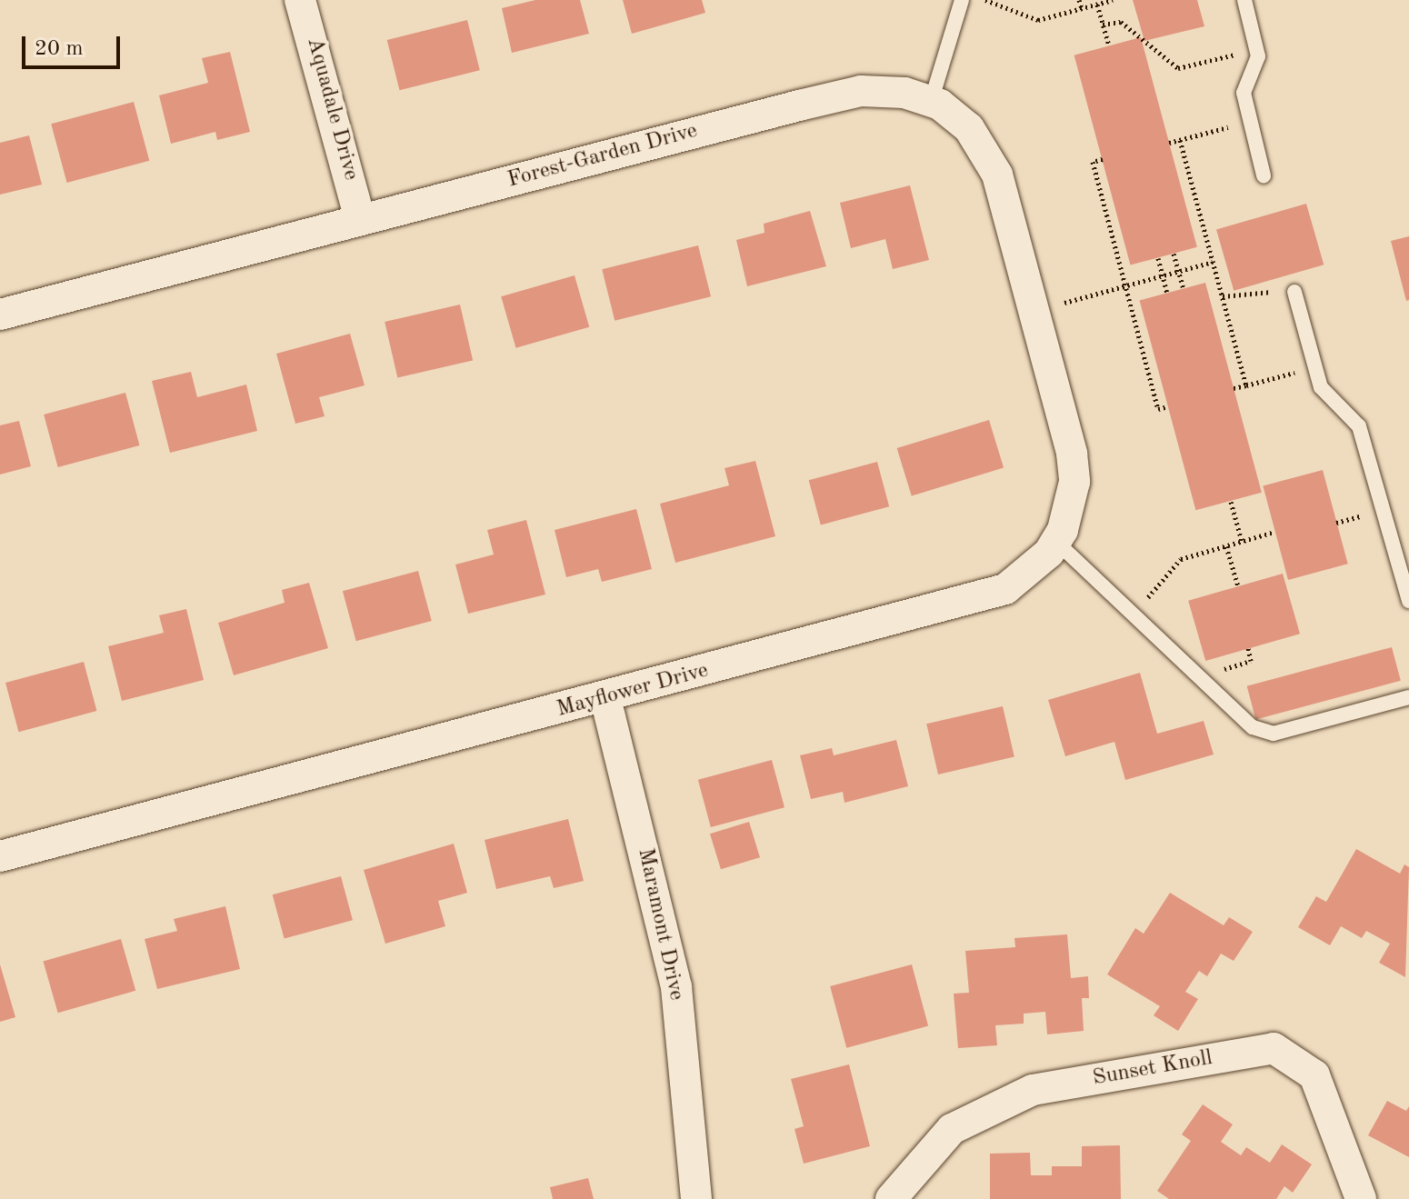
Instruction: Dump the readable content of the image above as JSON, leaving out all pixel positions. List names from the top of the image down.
{
  "streets": {
    "street": [
      "Aquadale Drive",
      "Forest-Garden Drive",
      "Mayflower Drive",
      "Maramont Drive",
      "Sunset Knoll"
    ]
  },
  "crossings": [
    ["Aquadale Drive", "Forest-Garden Drive"],
    ["Forest-Garden Drive", "Mayflower Drive"],
    ["Mayflower Drive", "Maramont Drive"]
  ],
  "scale_bar": "20 m"
}
